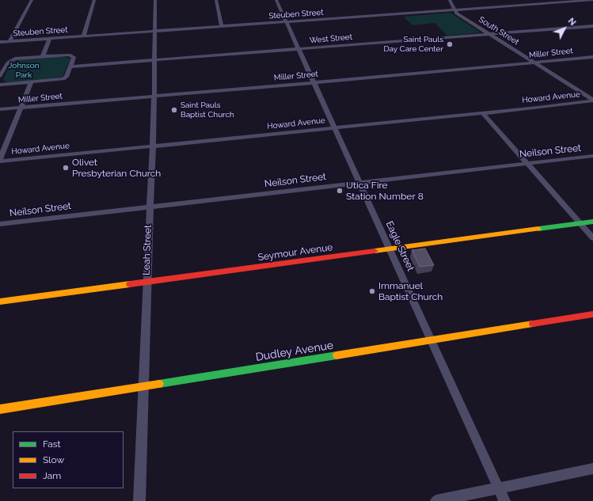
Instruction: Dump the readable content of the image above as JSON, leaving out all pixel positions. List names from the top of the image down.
{
  "streets": {
    "street": [
      "Steuben Street",
      "South Street",
      "West Street",
      "Miller Street",
      "Howard Avenue",
      "Neilson Street",
      "Eagle Street",
      "Leah Street",
      "Seymour Avenue",
      "Dudley Avenue"
    ]
  },
  "crossings": [
    ["Steuben Street", "South Street"],
    ["Steuben Street", "Eagle Street"],
    ["Steuben Street", "Leah Street"],
    ["South Street", "West Street"],
    ["South Street", "Miller Street"],
    ["South Street", "Howard Avenue"],
    ["West Street", "Eagle Street"],
    ["West Street", "Leah Street"],
    ["Miller Street", "Eagle Street"],
    ["Miller Street", "Leah Street"],
    ["Howard Avenue", "Eagle Street"],
    ["Howard Avenue", "Leah Street"],
    ["Neilson Street", "Eagle Street"],
    ["Neilson Street", "Leah Street"],
    ["Eagle Street", "Seymour Avenue"],
    ["Eagle Street", "Dudley Avenue"],
    ["Leah Street", "Seymour Avenue"],
    ["Leah Street", "Dudley Avenue"]
  ],
  "parks": ["Johnson Park"],
  "places": [
    "Saint Pauls Day Care Center",
    "Saint Pauls Baptist Church",
    "Olivet Presbyterian Church",
    "Utica Fire Station Number 8",
    "Immanuel Baptist Church"
  ],
  "legend": ["Fast", "Slow", "Jam"],
  "north": "top right"
}
